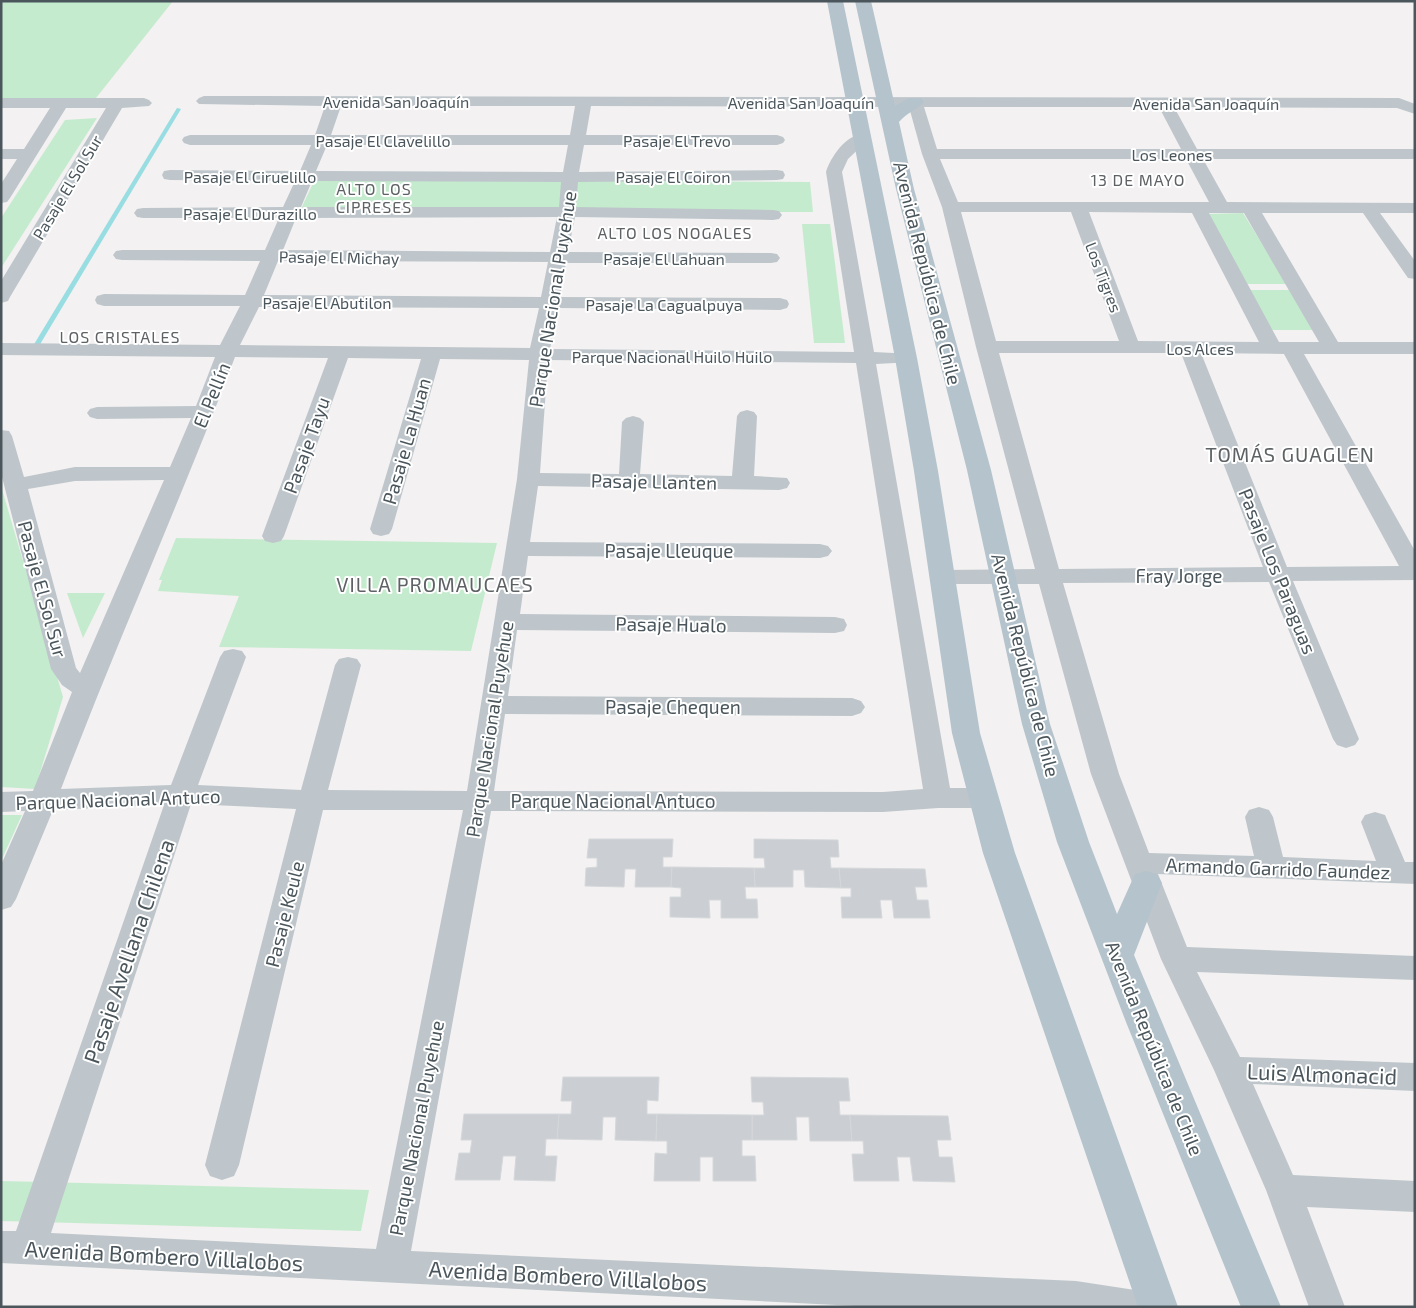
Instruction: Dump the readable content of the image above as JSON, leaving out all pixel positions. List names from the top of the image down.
{
  "streets": {
    "main road": ["Avenida República de Chile"],
    "street": [
      "Avenida San Joaquín",
      "Pasaje El Clavelillo",
      "Pasaje El Trevo",
      "Los Leones",
      "Pasaje El Ciruelillo",
      "Pasaje El Coiron",
      "Pasaje El Sol Sur",
      "Pasaje El Durazillo",
      "Pasaje El Michay",
      "Pasaje El Lahuan",
      "Los Tigres",
      "Parque Nacional Puyehue",
      "Pasaje El Abutilon",
      "Pasaje La Cagualpuya",
      "Los Alces",
      "Parque Nacional Huilo Huilo",
      "El Pellín",
      "Pasaje La Huan",
      "Pasaje Tayu",
      "Pasaje Llanten",
      "Pasaje Lleuque",
      "Pasaje Los Paraguas",
      "Fray Jorge",
      "Pasaje Hualo",
      "Pasaje Chequen",
      "Parque Nacional Antuco",
      "Armando Garrido Faundez",
      "Pasaje Keule",
      "Pasaje Avellana Chilena",
      "Luis Almonacid",
      "Avenida Bombero Villalobos"
    ]
  },
  "crossings": [
    ["Avenida San Joaquín", "Avenida República de Chile"],
    ["Avenida San Joaquín", "Parque Nacional Puyehue"],
    ["Avenida San Joaquín", "El Pellín"],
    ["Pasaje El Clavelillo", "Pasaje El Trevo"],
    ["Pasaje El Clavelillo", "Parque Nacional Puyehue"],
    ["Pasaje El Clavelillo", "El Pellín"],
    ["Pasaje El Trevo", "Parque Nacional Puyehue"],
    ["Los Leones", "Avenida República de Chile"],
    ["Pasaje El Ciruelillo", "Pasaje El Coiron"],
    ["Pasaje El Ciruelillo", "Parque Nacional Puyehue"],
    ["Pasaje El Ciruelillo", "El Pellín"],
    ["Pasaje El Coiron", "Parque Nacional Puyehue"],
    ["Pasaje El Sol Sur", "El Pellín"],
    ["Pasaje El Durazillo", "Parque Nacional Puyehue"],
    ["Pasaje El Durazillo", "El Pellín"],
    ["Pasaje El Michay", "Pasaje El Lahuan"],
    ["Pasaje El Michay", "Parque Nacional Puyehue"],
    ["Pasaje El Michay", "El Pellín"],
    ["Pasaje El Lahuan", "Parque Nacional Puyehue"],
    ["Avenida República de Chile", "Los Alces"],
    ["Avenida República de Chile", "Parque Nacional Huilo Huilo"],
    ["Avenida República de Chile", "Fray Jorge"],
    ["Avenida República de Chile", "Parque Nacional Antuco"],
    ["Avenida República de Chile", "Armando Garrido Faundez"],
    ["Avenida República de Chile", "Luis Almonacid"],
    ["Los Tigres", "Los Alces"],
    ["Parque Nacional Puyehue", "Pasaje El Abutilon"],
    ["Parque Nacional Puyehue", "Pasaje La Cagualpuya"],
    ["Parque Nacional Puyehue", "Parque Nacional Huilo Huilo"],
    ["Parque Nacional Puyehue", "Pasaje Llanten"],
    ["Parque Nacional Puyehue", "Pasaje Lleuque"],
    ["Parque Nacional Puyehue", "Pasaje Hualo"],
    ["Parque Nacional Puyehue", "Pasaje Chequen"],
    ["Parque Nacional Puyehue", "Parque Nacional Antuco"],
    ["Parque Nacional Puyehue", "Avenida Bombero Villalobos"],
    ["Pasaje El Abutilon", "Pasaje La Cagualpuya"],
    ["Pasaje El Abutilon", "El Pellín"],
    ["Los Alces", "Pasaje Los Paraguas"],
    ["Parque Nacional Huilo Huilo", "El Pellín"],
    ["Parque Nacional Huilo Huilo", "Pasaje La Huan"],
    ["Parque Nacional Huilo Huilo", "Pasaje Tayu"],
    ["Pasaje Los Paraguas", "Fray Jorge"],
    ["Parque Nacional Antuco", "Pasaje Keule"],
    ["Parque Nacional Antuco", "Pasaje Avellana Chilena"],
    ["Pasaje Avellana Chilena", "Avenida Bombero Villalobos"]
  ],
  "districts": [
    "13 DE MAYO",
    "ALTO LOS CIPRESES",
    "ALTO LOS NOGALES",
    "LOS CRISTALES",
    "TOMÁS GUAGLEN",
    "VILLA PROMAUCAES"
  ]
}
